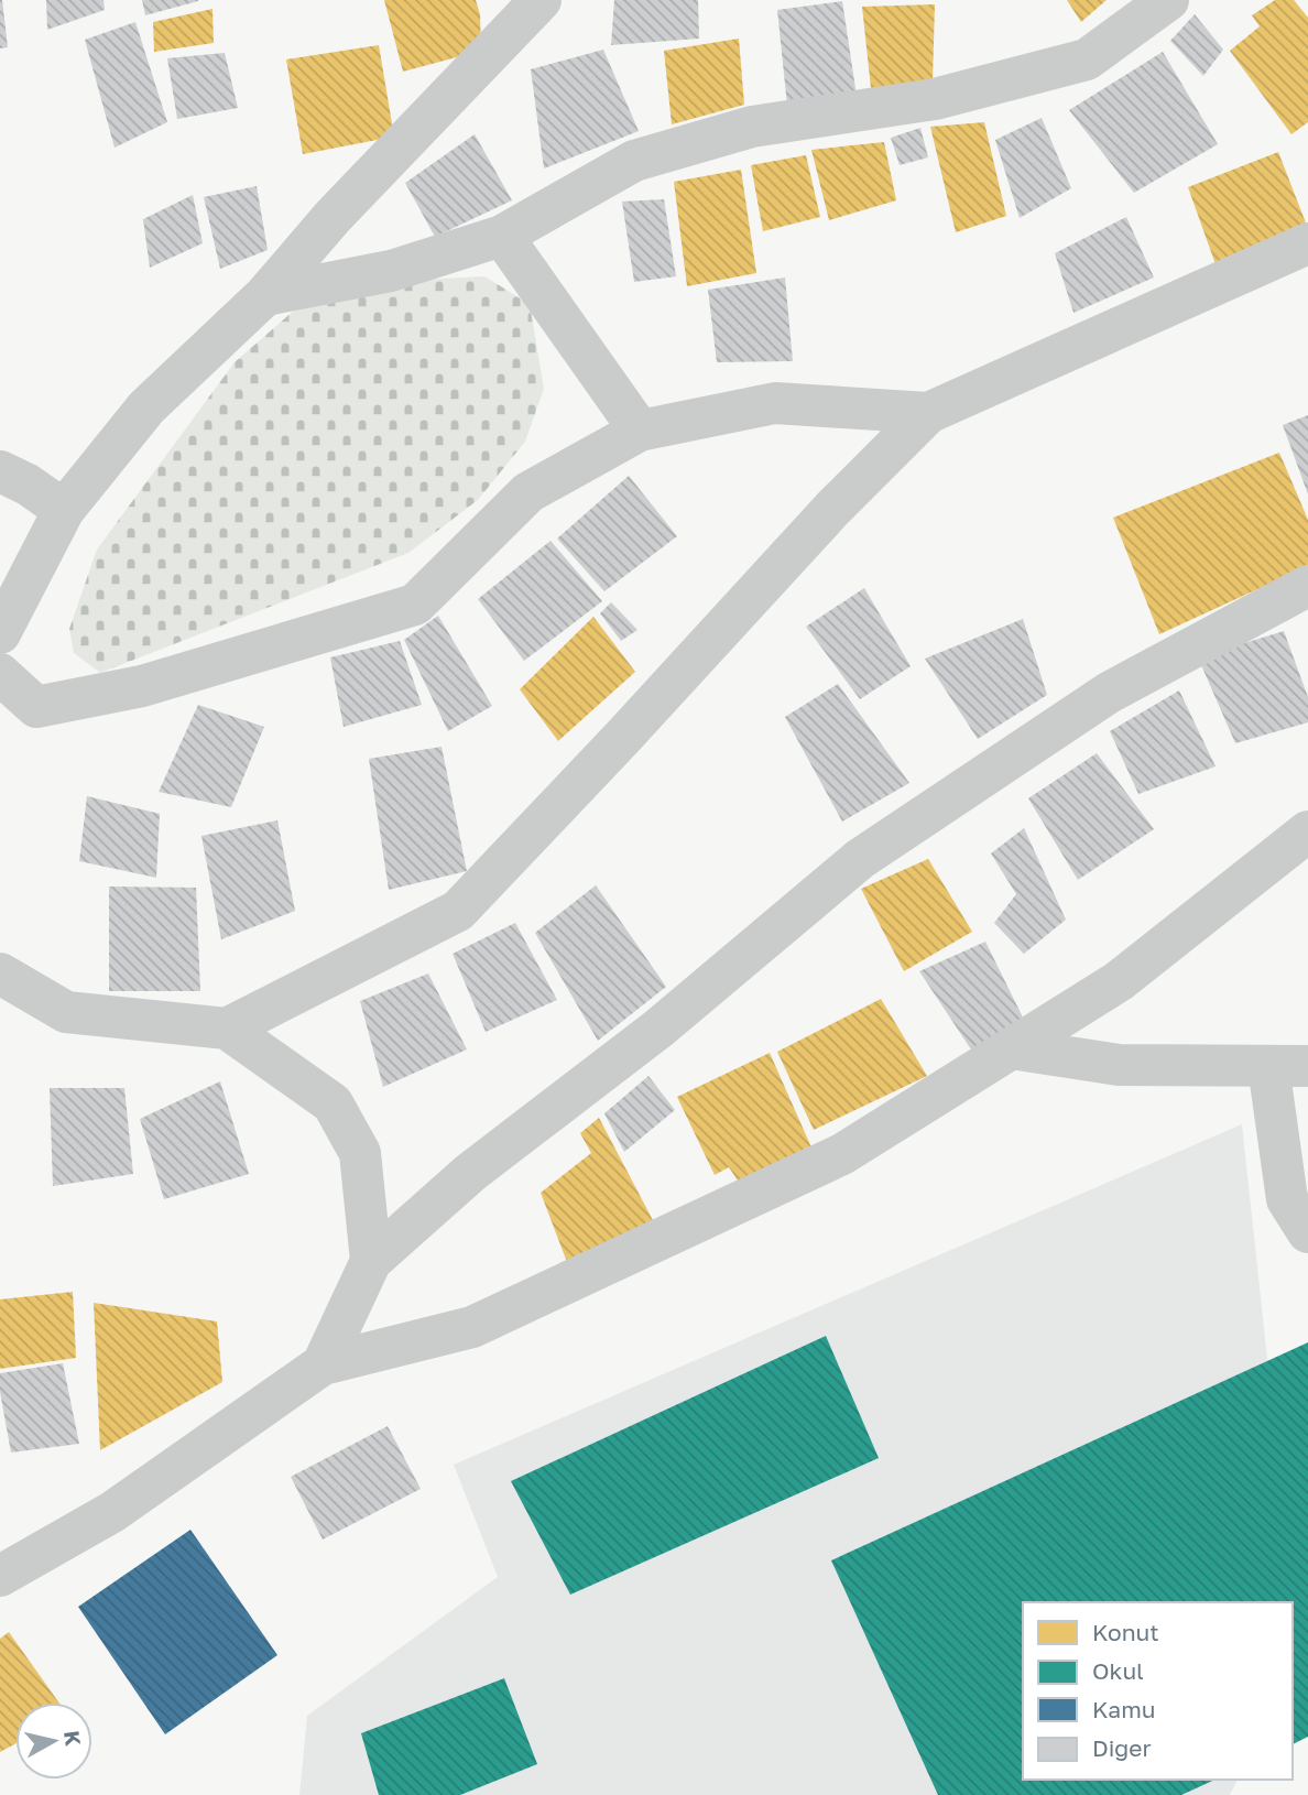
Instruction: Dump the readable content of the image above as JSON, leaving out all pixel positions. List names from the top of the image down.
{
  "legend": [
    "Konut",
    "Okul",
    "Kamu",
    "Diğer"
  ],
  "north": "right"
}
